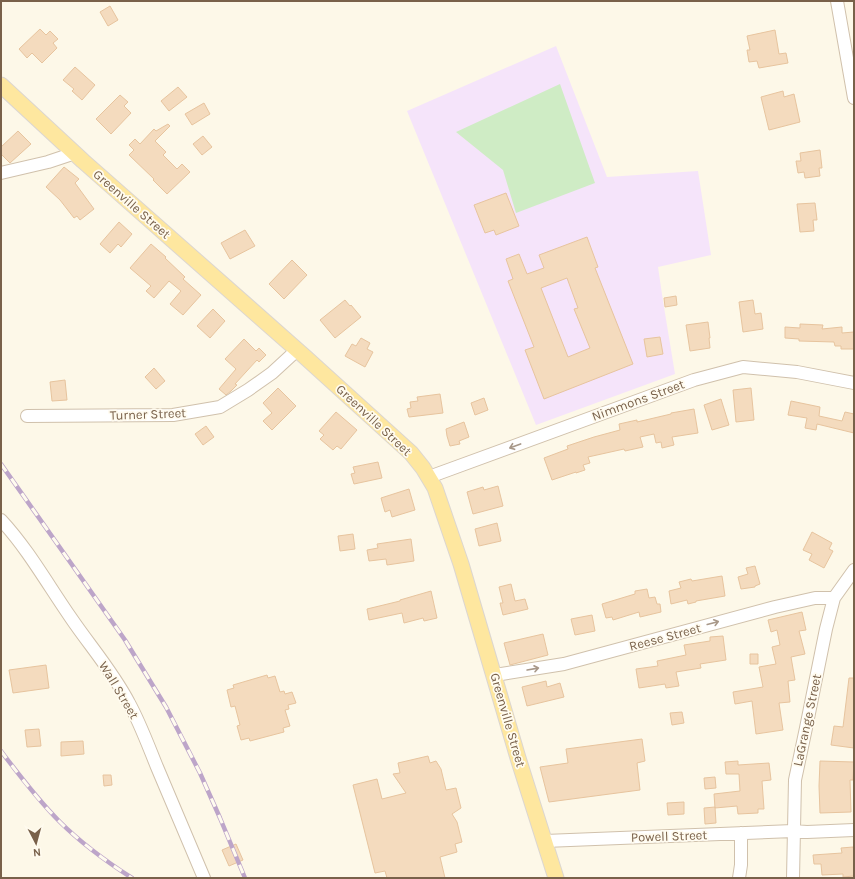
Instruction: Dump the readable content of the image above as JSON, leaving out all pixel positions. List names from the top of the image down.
{
  "streets": {
    "main road": ["Greenville Street"],
    "street": [
      "Nimmons Street",
      "Turner Street",
      "Reese Street",
      "Wall Street",
      "LaGrange Street",
      "Powell Street"
    ]
  },
  "crossings": [
    ["Greenville Street", "Nimmons Street"],
    ["Greenville Street", "Turner Street"],
    ["Greenville Street", "Reese Street"],
    ["Greenville Street", "Powell Street"],
    ["Reese Street", "LaGrange Street"],
    ["LaGrange Street", "Powell Street"]
  ],
  "one_way": ["Nimmons Street", "Reese Street"],
  "north": "bottom"
}
